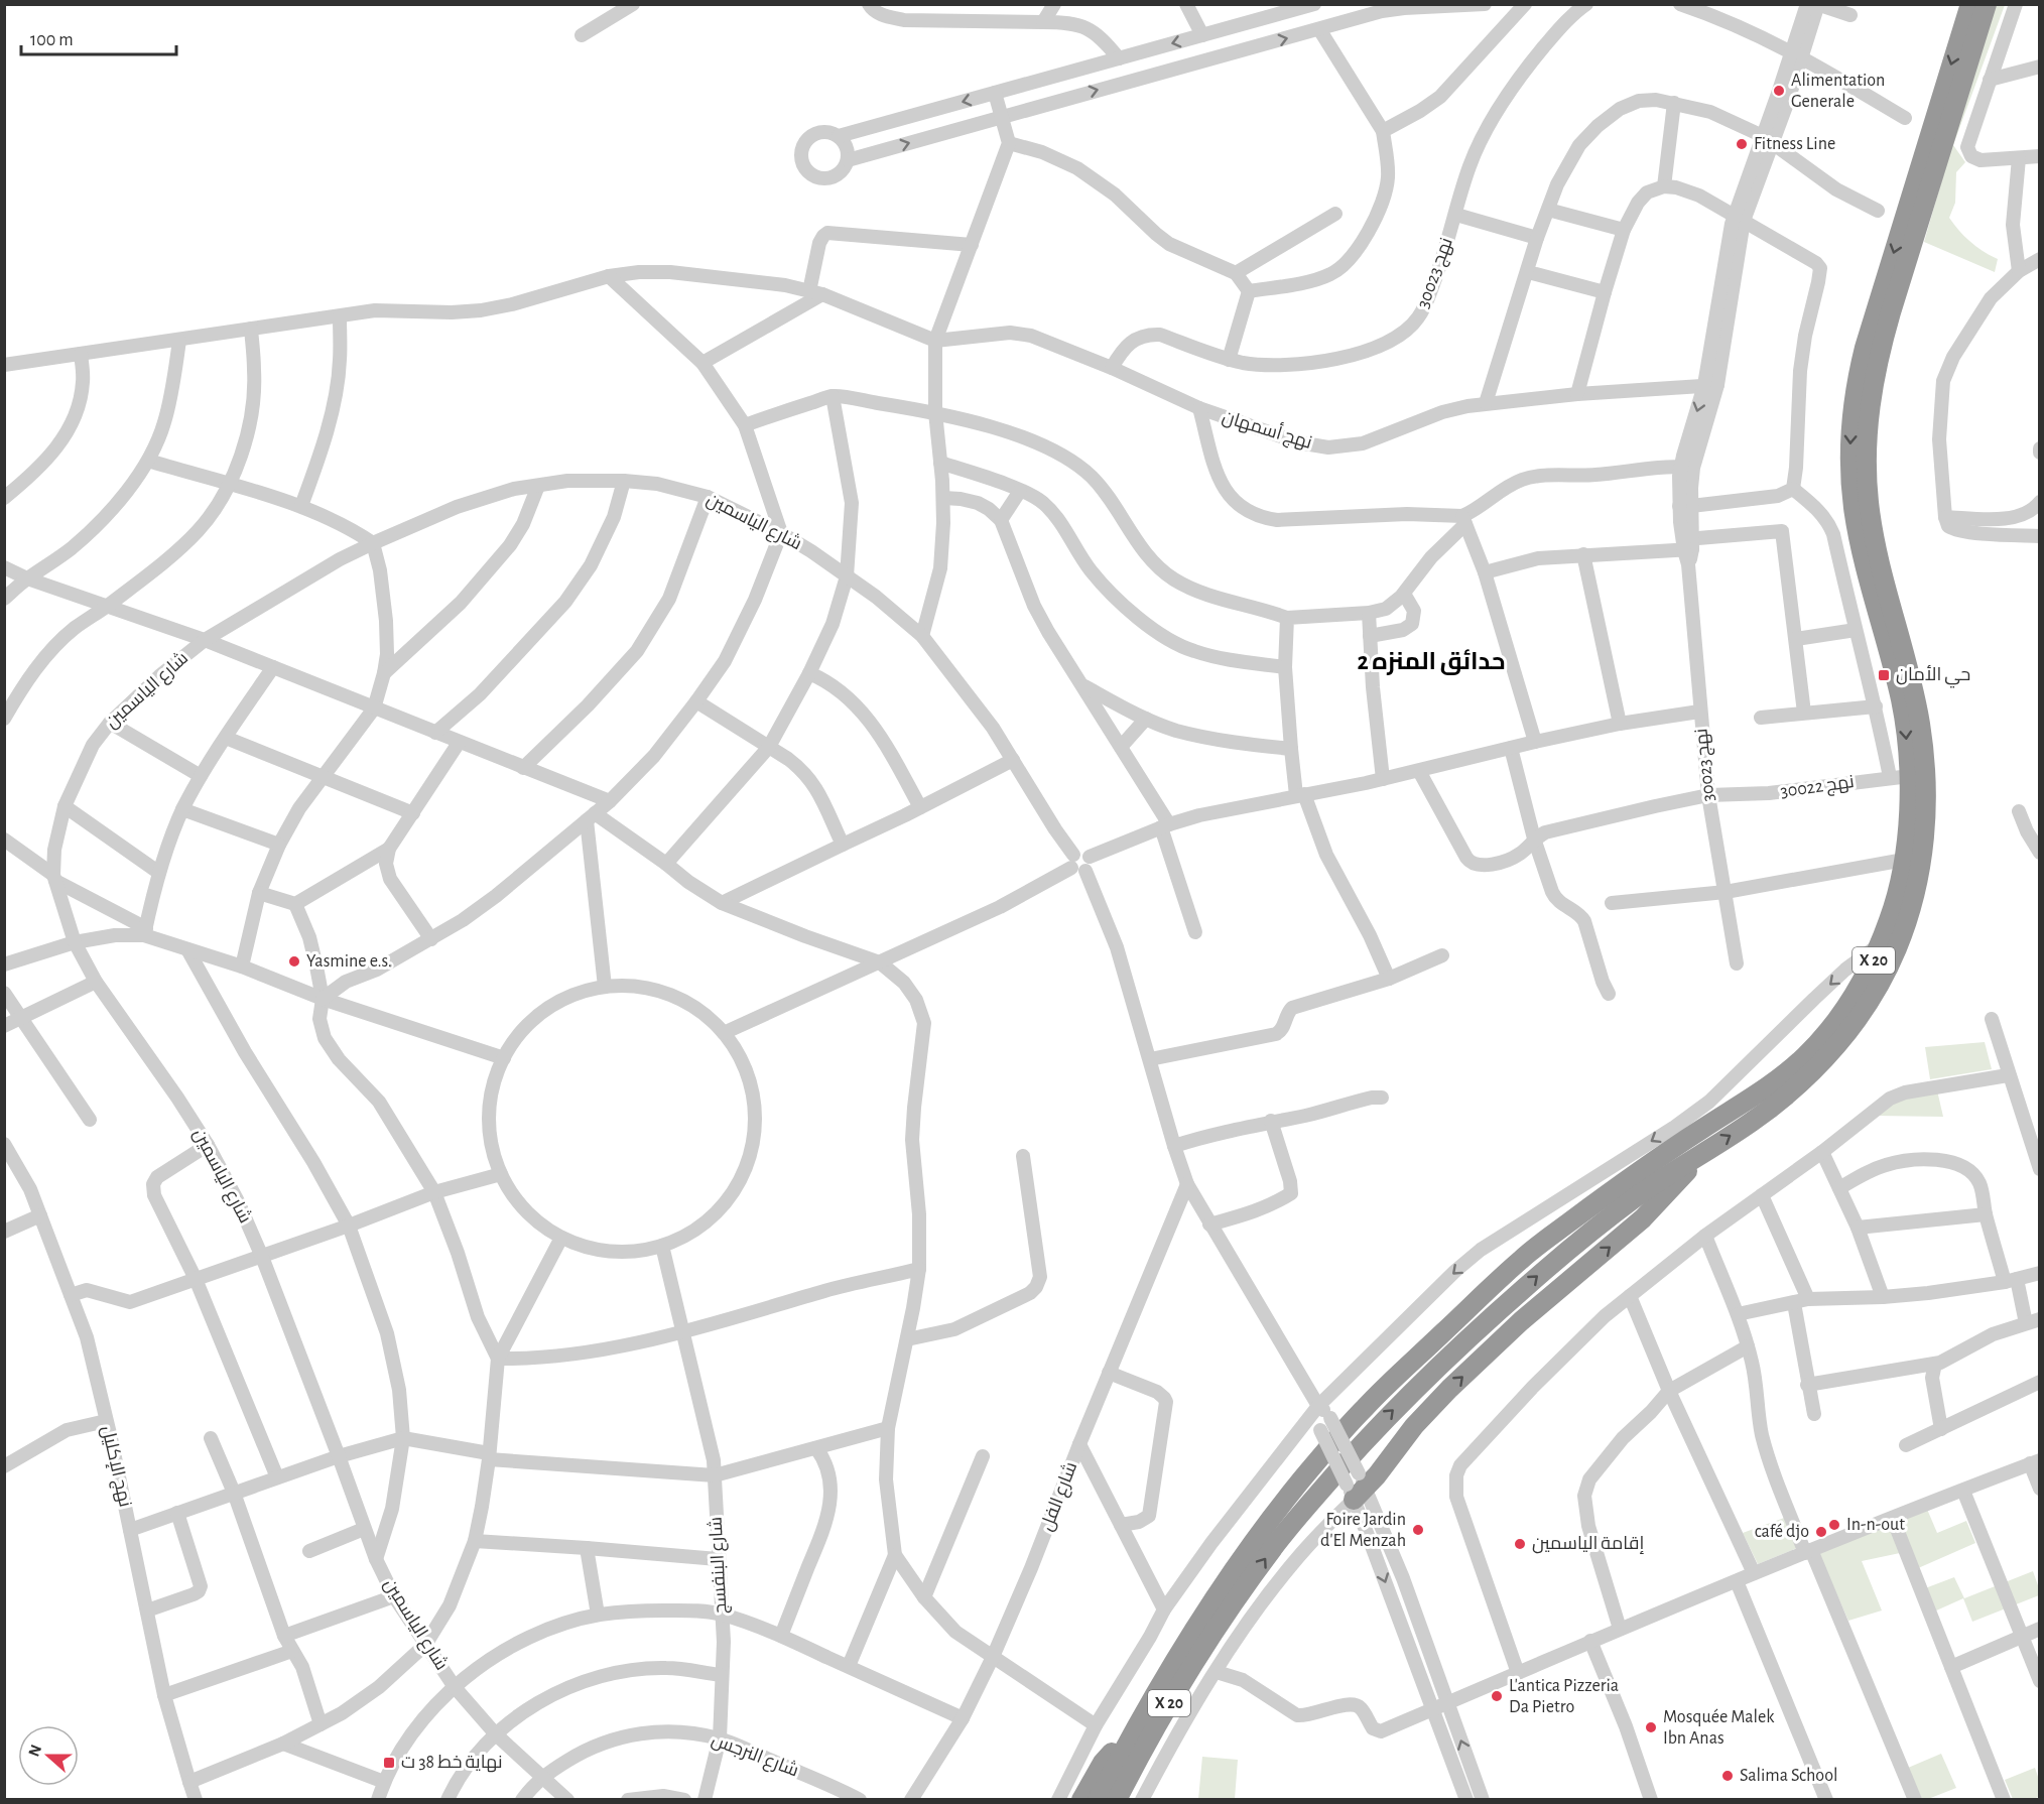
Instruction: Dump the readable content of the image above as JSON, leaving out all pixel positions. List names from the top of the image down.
{
  "streets": {
    "highway": ["X 20"],
    "street": [
      "نهج 30023",
      "نهج أسمهان",
      "شارع الياسمين",
      "نهج 30022",
      "نهج الإكليل",
      "شارع الفل",
      "شارع البنفسج",
      "شارع النرجس"
    ]
  },
  "crossings": [
    ["نهج 30023", "نهج أسمهان"],
    ["نهج 30023", "نهج 30022"],
    ["شارع الياسمين", "شارع النرجس"],
    ["نهج 30022", "X 20"],
    ["شارع البنفسج", "شارع النرجس"]
  ],
  "districts": ["حدائق المنزه 2"],
  "places": {
    "other": [
      "Alimentation Generale",
      "Fitness Line",
      "Yasmine e.s.",
      "In-n-out",
      "Foire Jardin d'El Menzah",
      "café djo",
      "إقامة الياسمين",
      "L'antica Pizzeria Da Pietro",
      "Mosquée Malek Ibn Anas",
      "Salima School"
    ],
    "transit": ["حي الأمان", "نهاية خط 38 ت"]
  },
  "scale_bar": "100 m",
  "north": "left"
}
